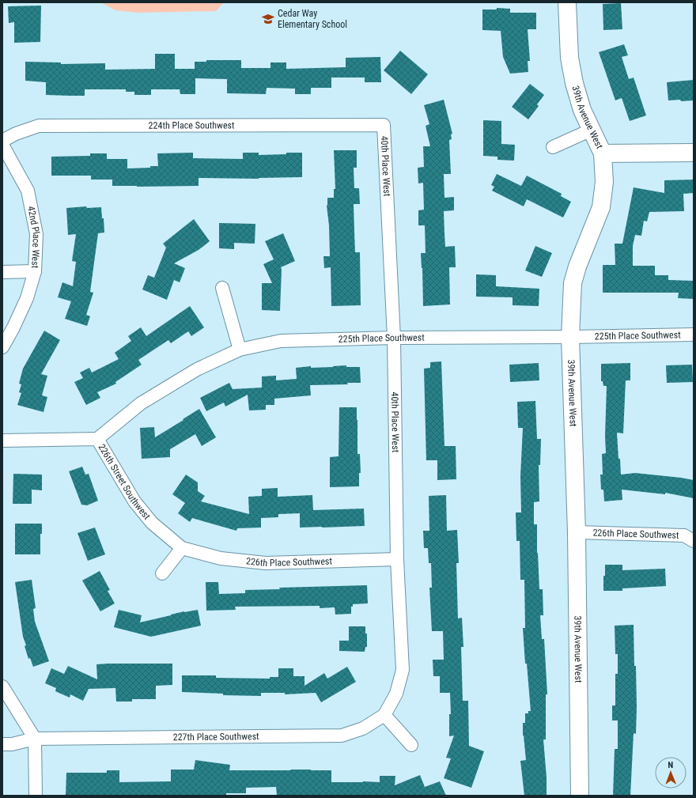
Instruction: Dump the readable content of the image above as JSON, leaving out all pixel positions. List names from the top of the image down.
{
  "streets": {
    "street": [
      "39th Avenue West",
      "224th Place Southwest",
      "40th Place West",
      "42nd Place West",
      "225th Place Southwest",
      "226th Street Southwest",
      "226th Place Southwest",
      "227th Place Southwest"
    ]
  },
  "crossings": [
    ["39th Avenue West", "225th Place Southwest"],
    ["39th Avenue West", "226th Place Southwest"],
    ["224th Place Southwest", "40th Place West"],
    ["40th Place West", "225th Place Southwest"],
    ["40th Place West", "226th Place Southwest"],
    ["40th Place West", "227th Place Southwest"],
    ["225th Place Southwest", "226th Street Southwest"],
    ["226th Street Southwest", "226th Place Southwest"]
  ],
  "places": {
    "school or university": ["Cedar Way Elementary School"]
  },
  "north": "top"
}
